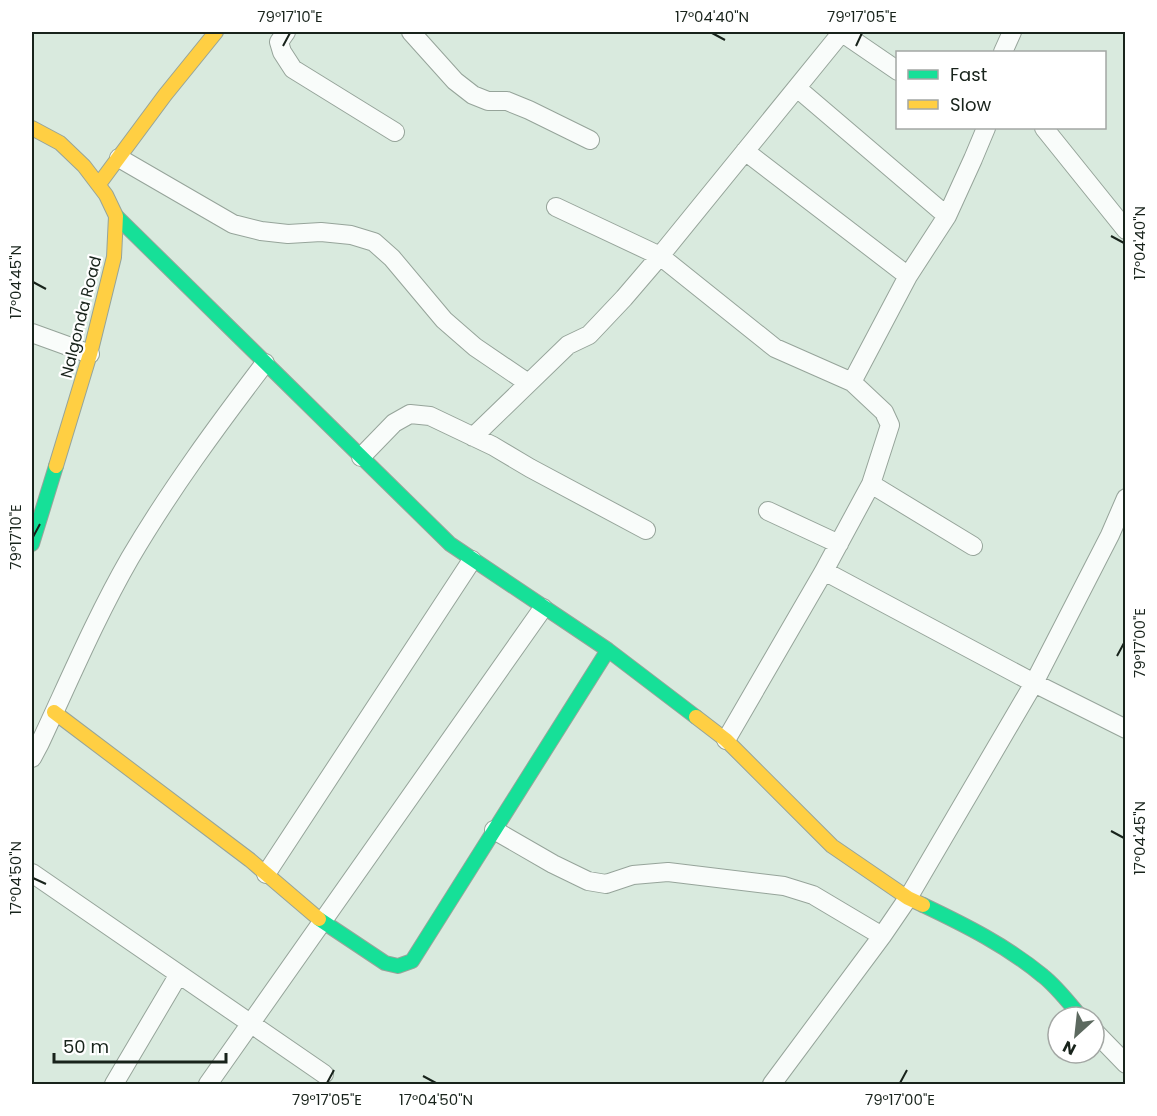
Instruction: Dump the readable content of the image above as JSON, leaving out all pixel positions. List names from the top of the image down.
{
  "streets": {
    "street": ["Nalgonda Road"]
  },
  "legend": ["Fast", "Slow"],
  "scale_bar": "50 m",
  "north": "bottom left",
  "coordinates": [
    "79°17'10\"E",
    "17°04'40\"N",
    "79°17'05\"E",
    "17°04'45\"N",
    "79°17'00\"E",
    "17°04'50\"N"
  ]
}
